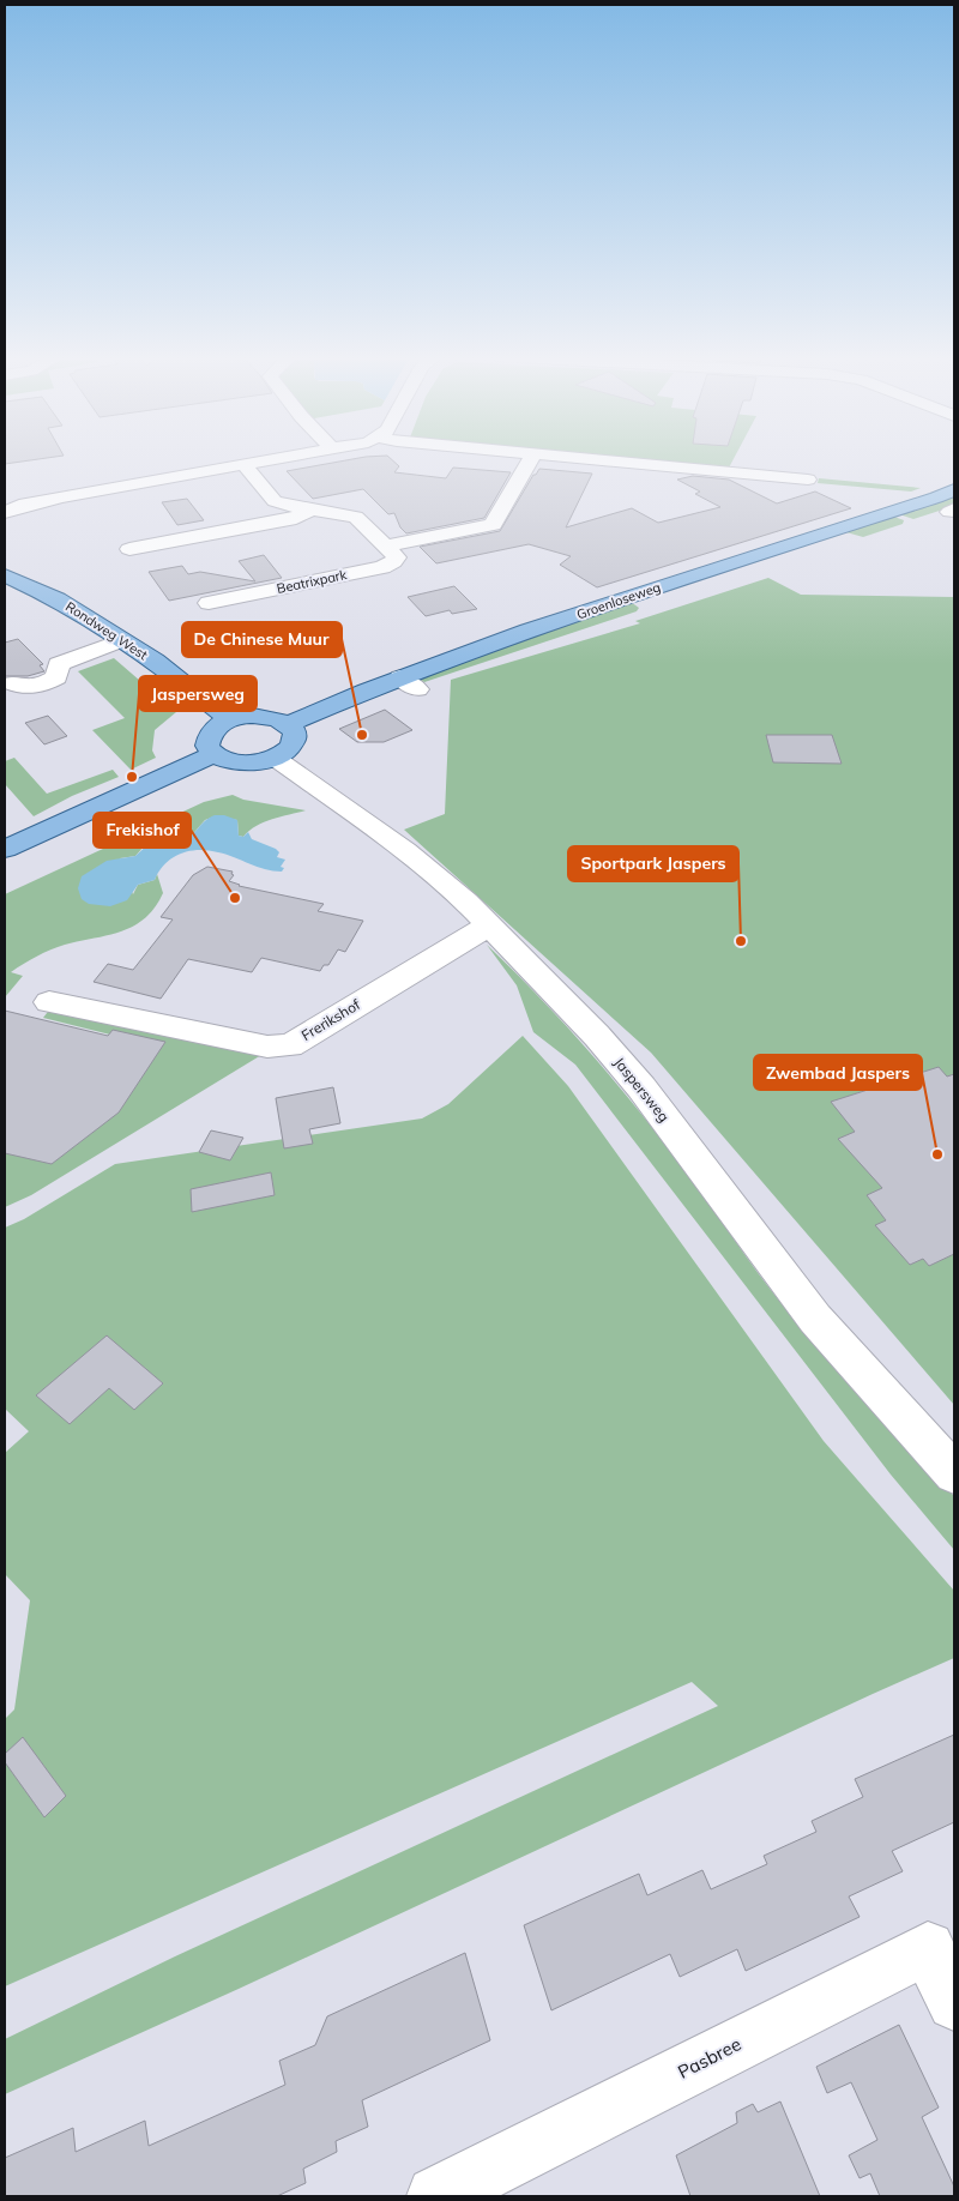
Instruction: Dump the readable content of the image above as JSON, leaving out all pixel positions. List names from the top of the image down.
{
  "streets": {
    "main road": ["Groenloseweg", "Rondweg West"],
    "street": [
      "Beatrixpark",
      "Frerikshof",
      "Jaspersweg",
      "Pasbree"
    ]
  },
  "crossings": [
    ["Frerikshof", "Jaspersweg"]
  ],
  "places": [
    "De Chinese Muur",
    "Jaspersweg",
    "Frekishof",
    "Sportpark Jaspers",
    "Zwembad Jaspers"
  ]
}
